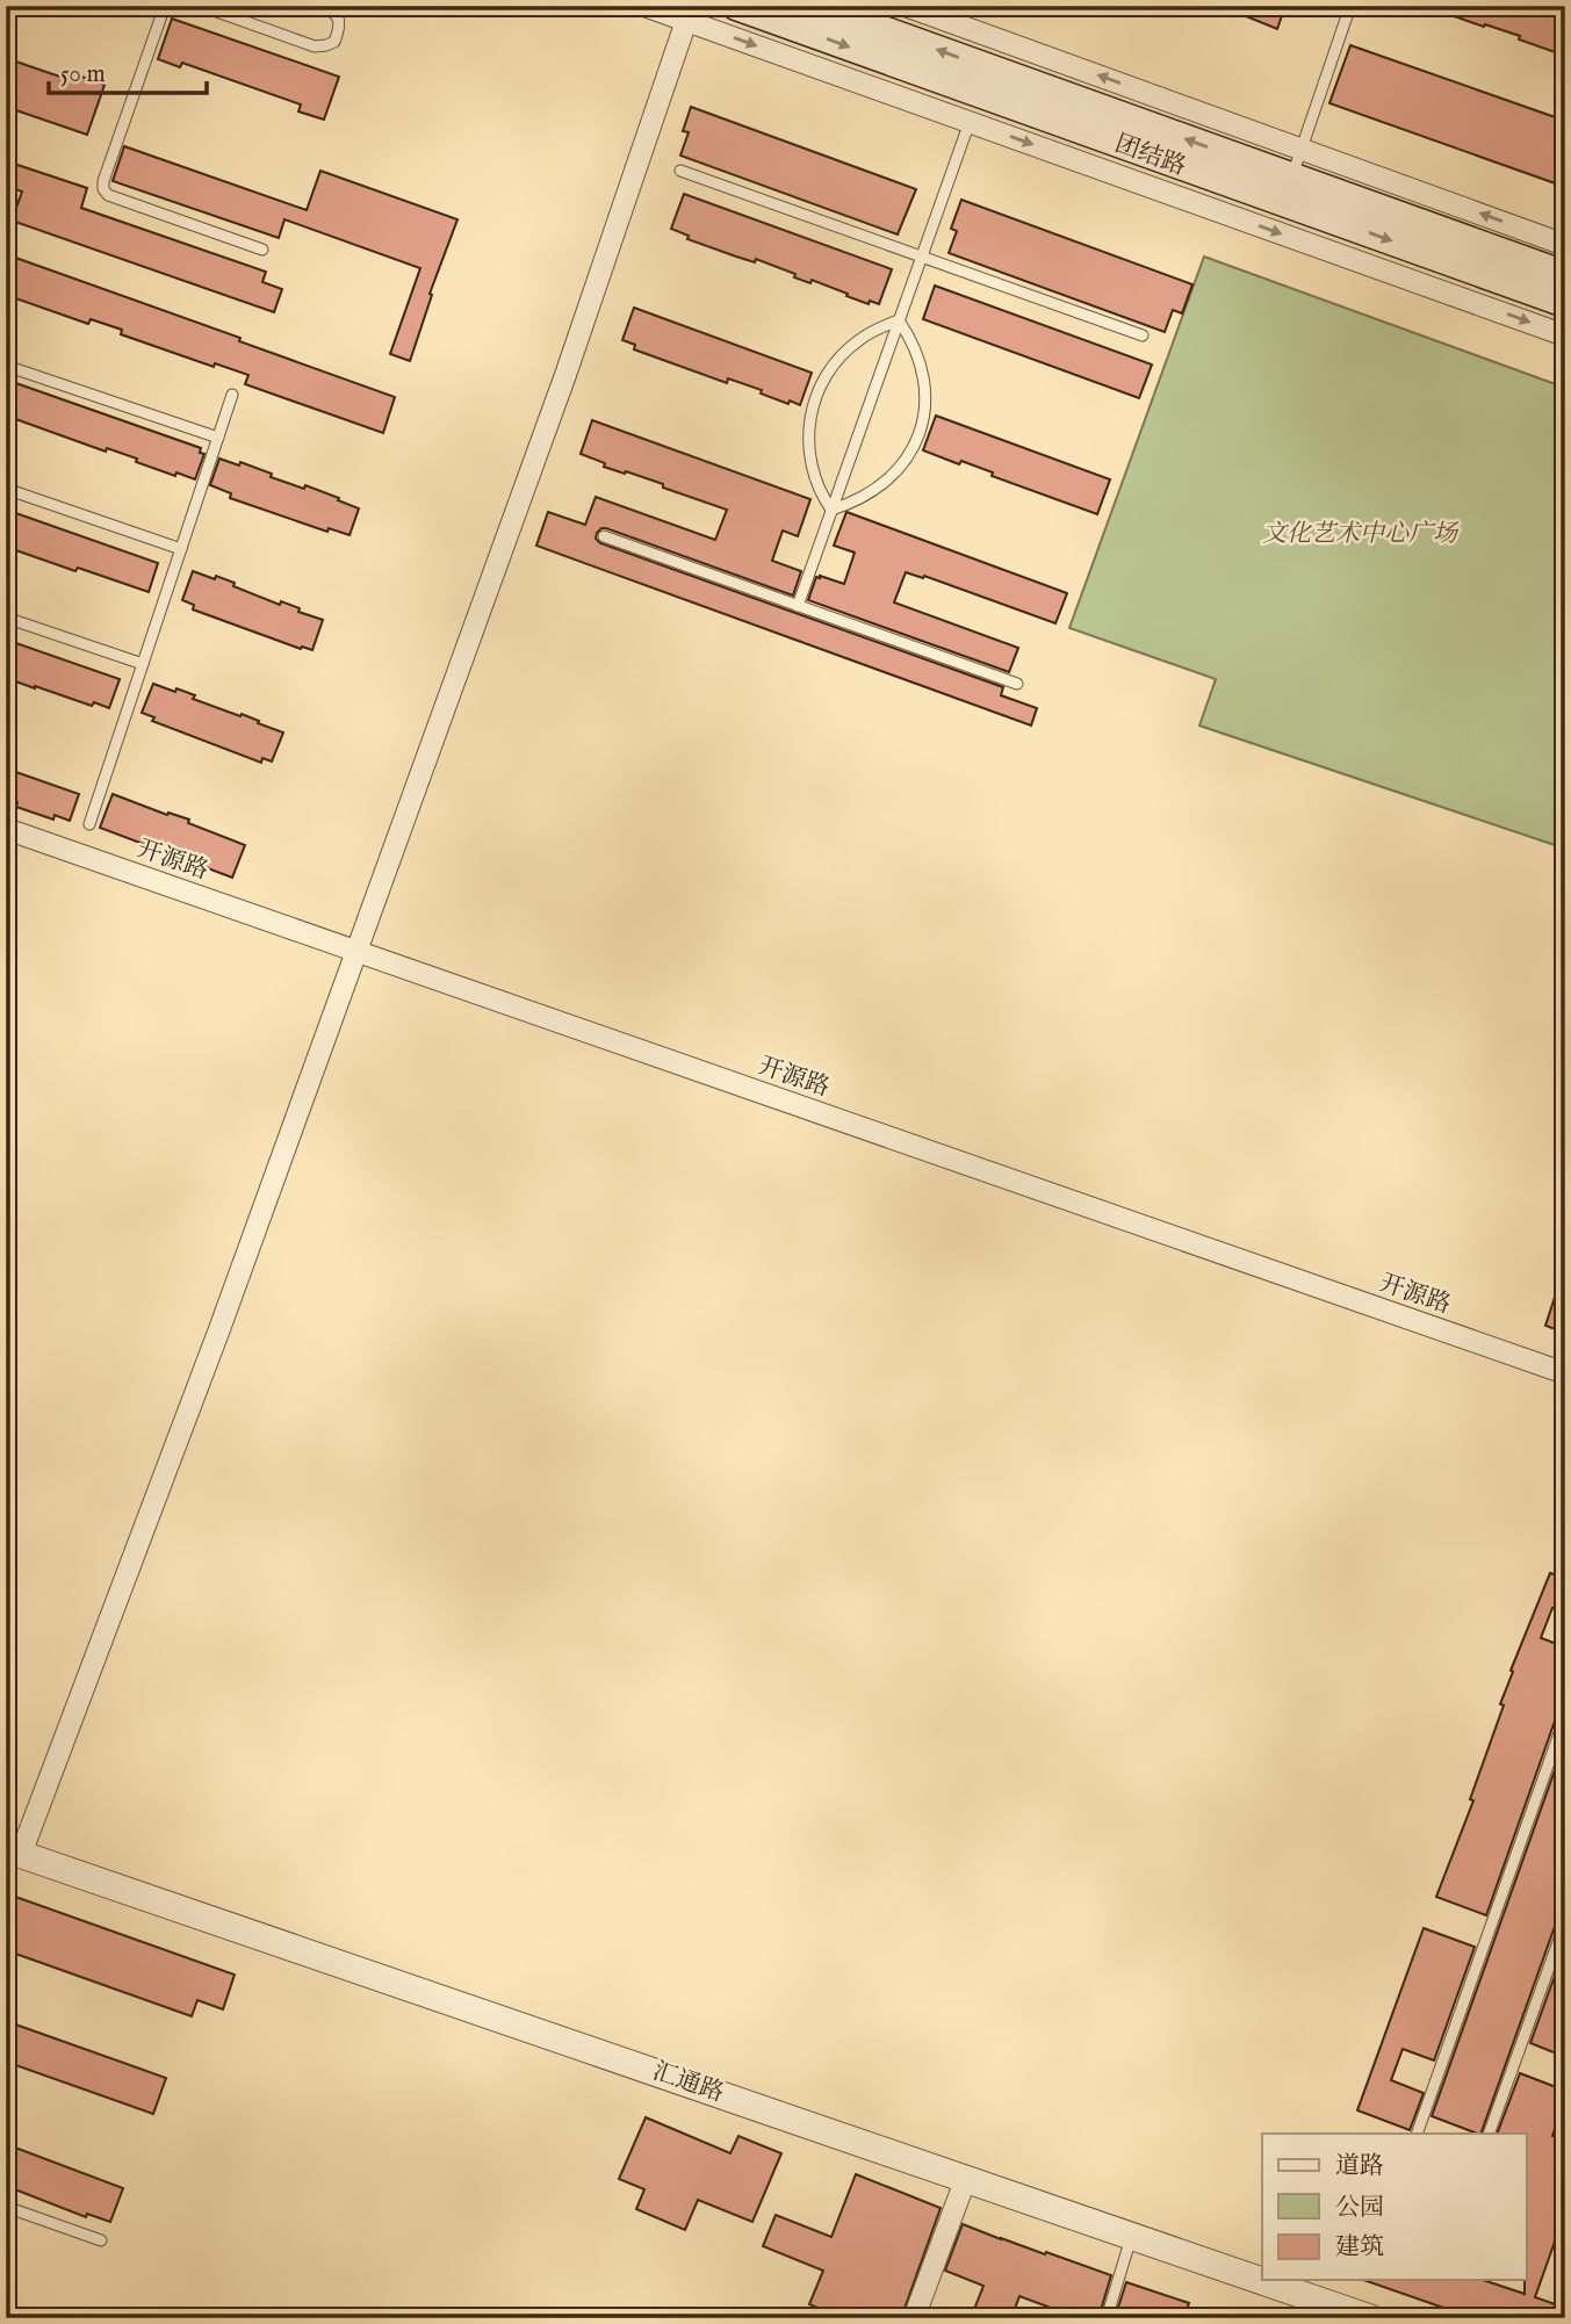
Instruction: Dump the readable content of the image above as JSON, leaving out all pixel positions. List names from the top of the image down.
{
  "streets": {
    "main road": ["团结路"],
    "street": ["开源路", "汇通路"]
  },
  "parks": ["文化艺术中心广场"],
  "legend": ["道路", "公园", "建筑"],
  "scale_bar": "50 m"
}
